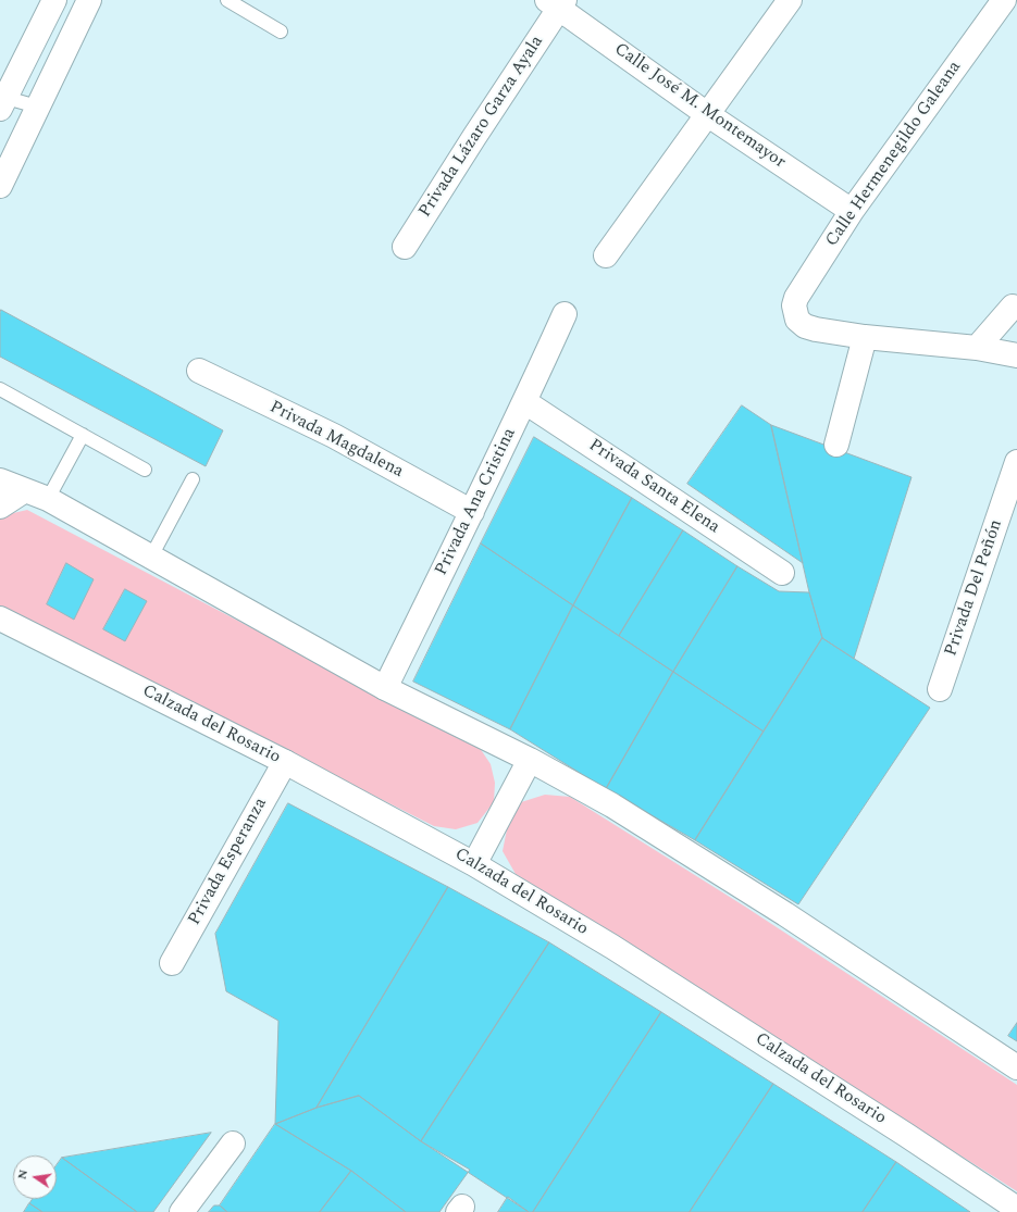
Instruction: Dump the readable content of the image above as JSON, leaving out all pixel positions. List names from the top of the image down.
{
  "streets": {
    "street": [
      "Calle José M. Montemayor",
      "Privada Lázaro Garza Ayala",
      "Calle Hermenegildo Galeana",
      "Privada Magdalena",
      "Privada Santa Elena",
      "Privada Ana Cristina",
      "Privada Del Peñón",
      "Calzada del Rosario",
      "Privada Esperanza"
    ]
  },
  "crossings": [
    ["Calle José M. Montemayor", "Privada Lázaro Garza Ayala"],
    ["Calle José M. Montemayor", "Calle Hermenegildo Galeana"],
    ["Privada Magdalena", "Privada Ana Cristina"],
    ["Privada Santa Elena", "Privada Ana Cristina"],
    ["Calzada del Rosario", "Privada Esperanza"]
  ],
  "north": "left"
}
